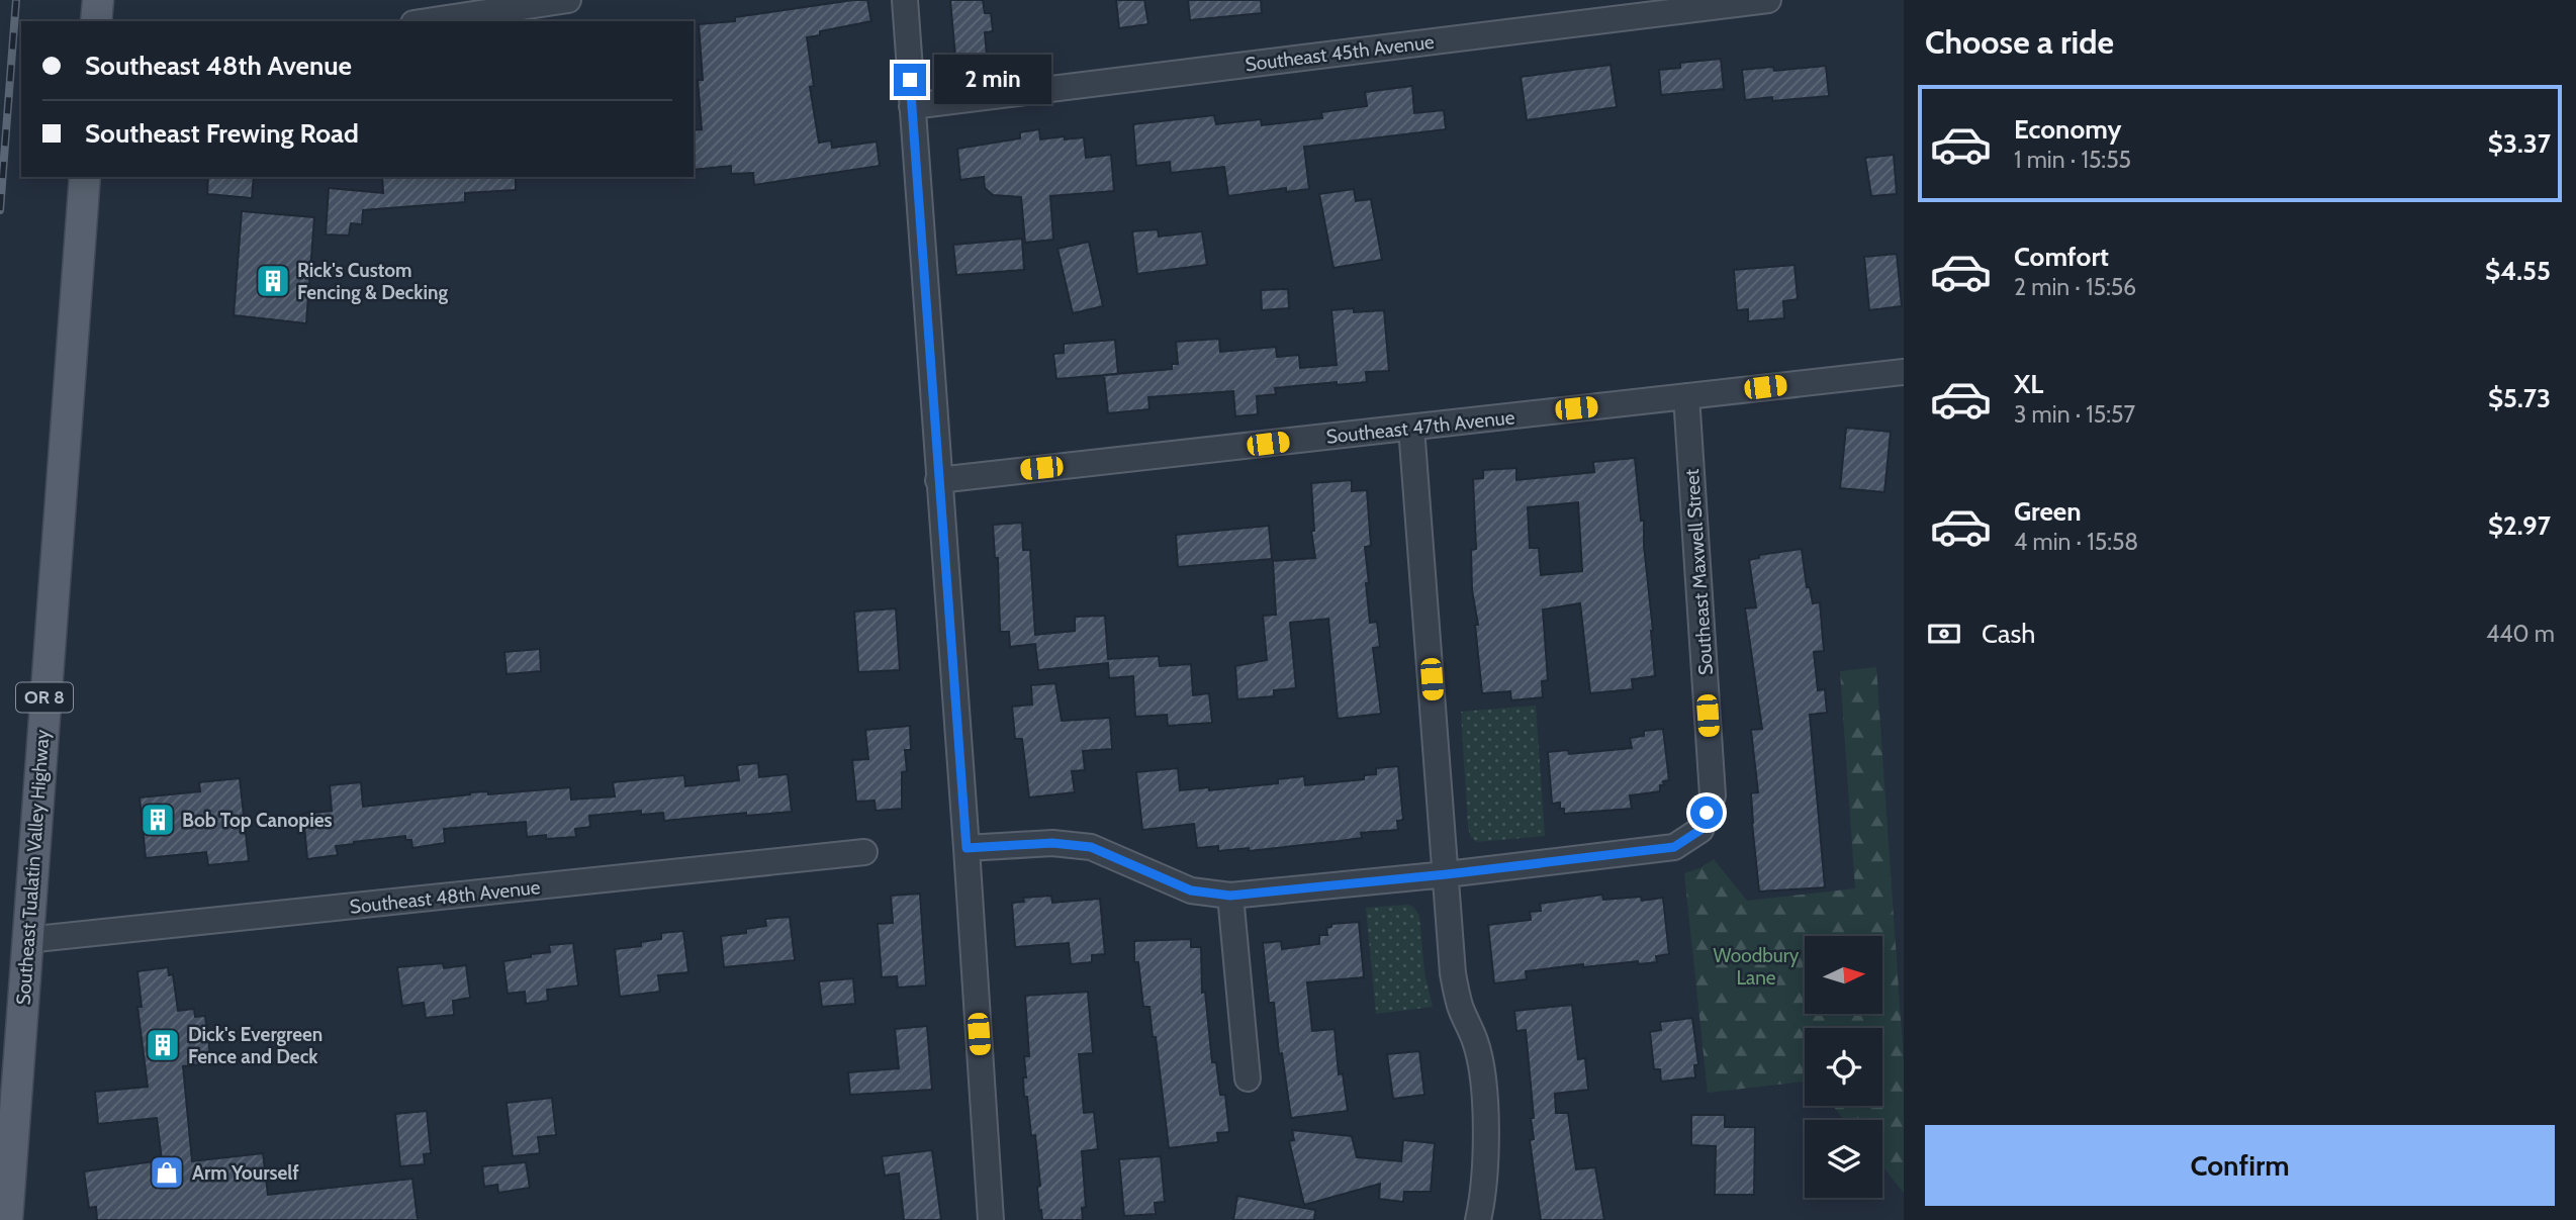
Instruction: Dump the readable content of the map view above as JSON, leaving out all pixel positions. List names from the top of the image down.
{
  "streets": {
    "main road": ["OR 8", "Southeast Tualatin Valley Highway"],
    "street": [
      "Southeast 45th Avenue",
      "Southeast 47th Avenue",
      "Southeast Maxwell Street",
      "Southeast 48th Avenue"
    ]
  },
  "crossings": [
    ["Southeast 47th Avenue", "Southeast Maxwell Street"],
    ["Southeast Tualatin Valley Highway", "Southeast 48th Avenue"]
  ],
  "parks": ["Woodbury Lane"],
  "places": {
    "building": ["Rick's Custom Fencing & Decking", "Bob Top Canopies", "Dick's Evergreen Fence and Deck"],
    "shop": ["Arm Yourself"]
  },
  "north": "right",
  "page": {
    "heading": "Choose a ride",
    "banner": ["Southeast 48th Avenue", "Southeast Frewing Road"],
    "bubble": "2 min",
    "list": [
      {
        "name": "Economy",
        "note": "1 min · 15:55",
        "value": "$3.37"
      },
      {
        "name": "Comfort",
        "note": "2 min · 15:56",
        "value": "$4.55"
      },
      {
        "name": "XL",
        "note": "3 min · 15:57",
        "value": "$5.73"
      },
      {
        "name": "Green",
        "note": "4 min · 15:58",
        "value": "$2.97"
      }
    ],
    "pay": ["Cash", "440 m"],
    "buttons": "Confirm"
  }
}
